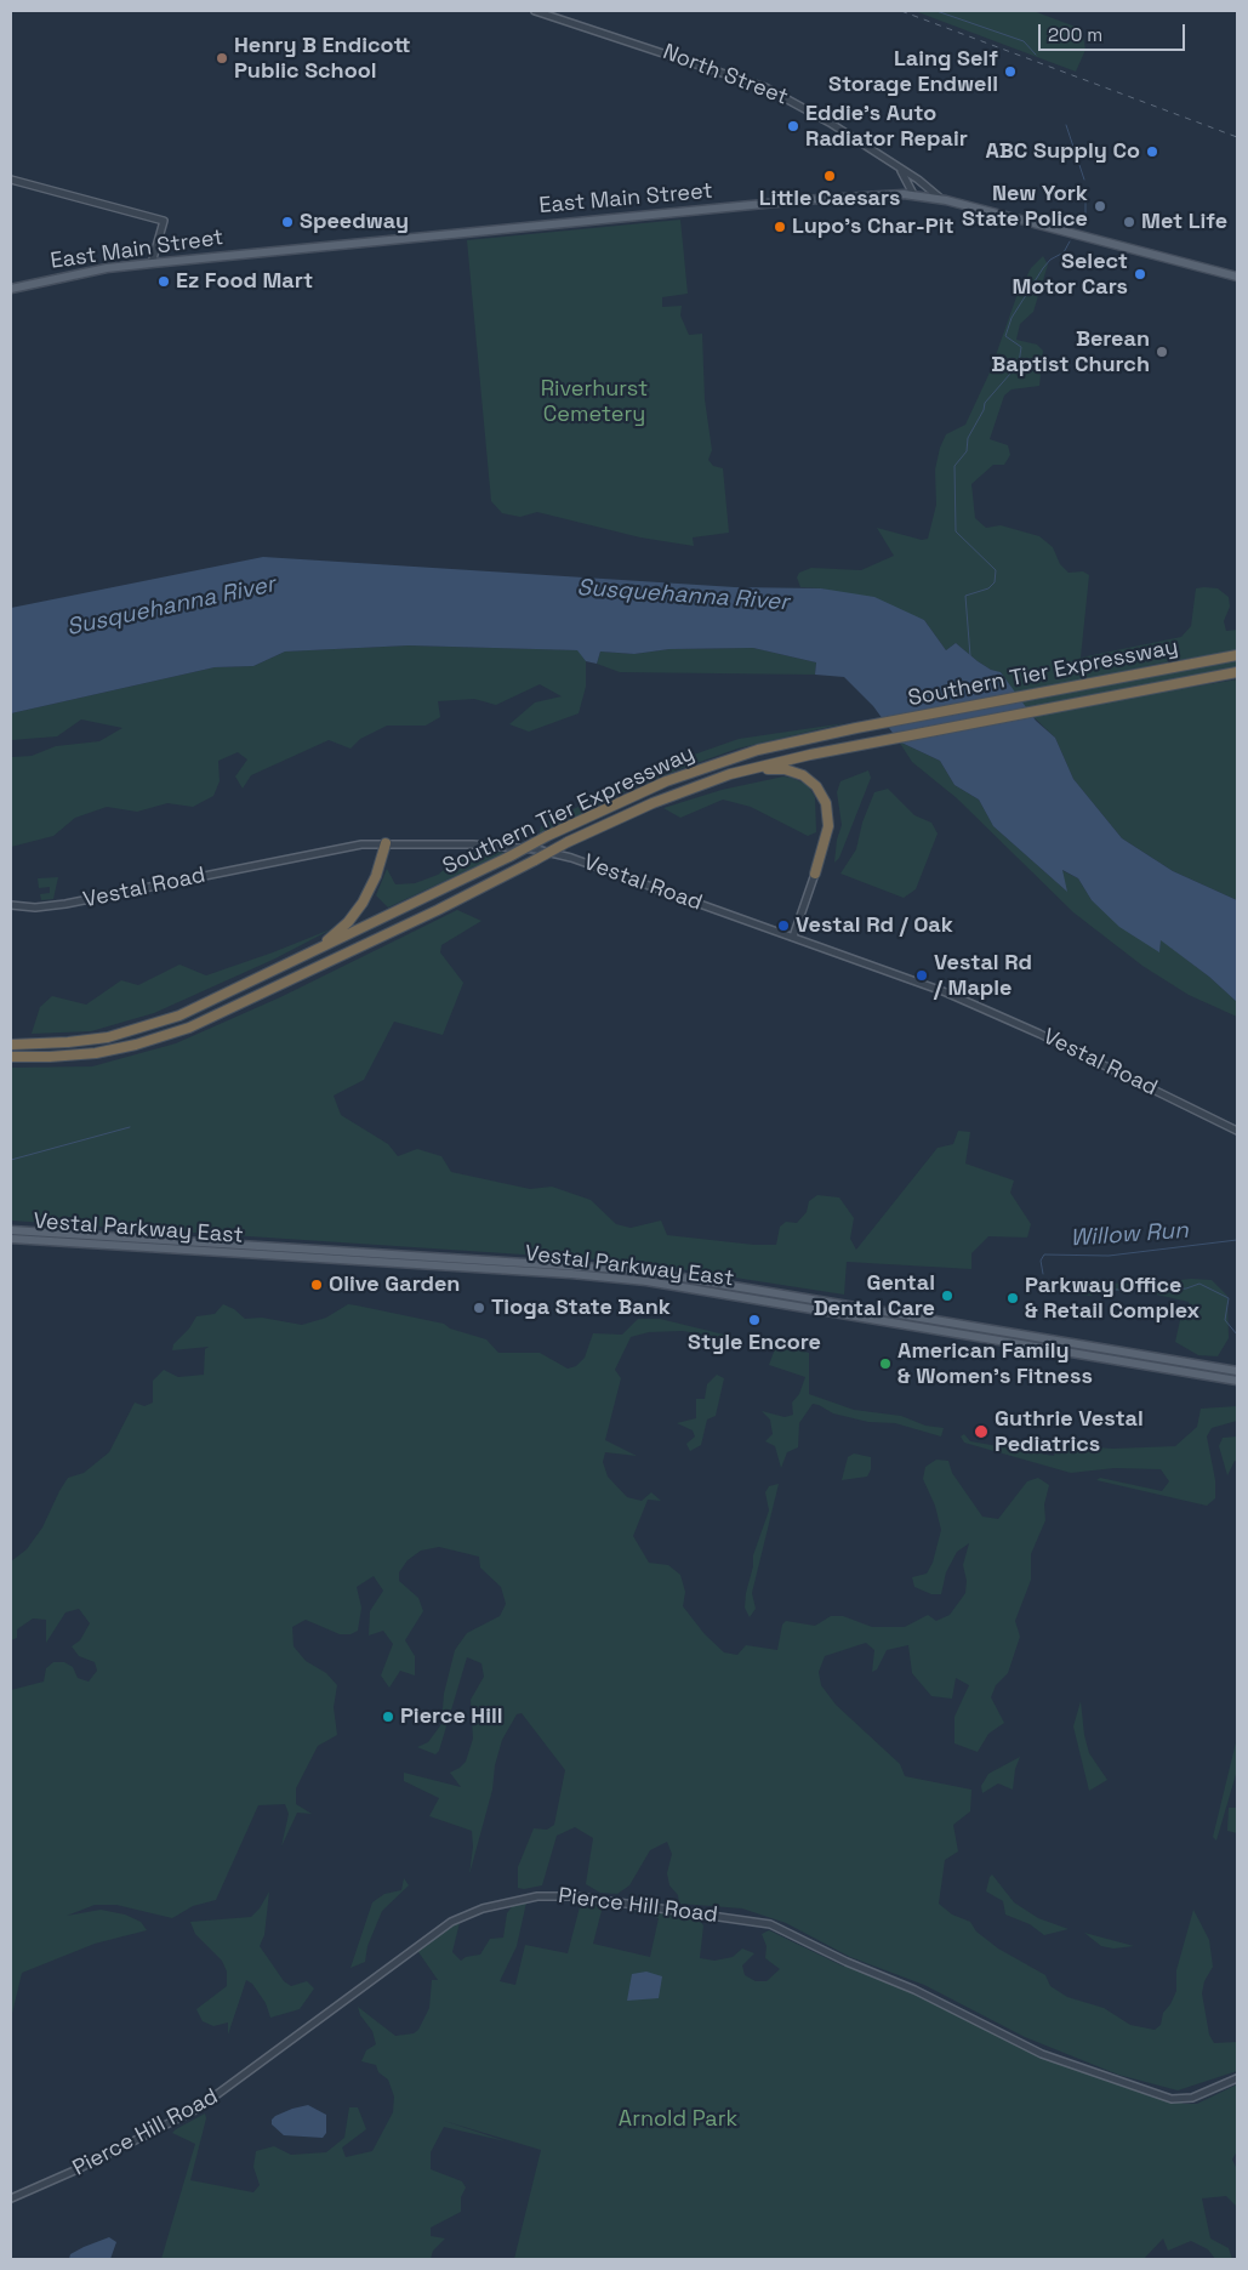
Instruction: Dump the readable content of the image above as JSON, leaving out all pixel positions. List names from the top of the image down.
{
  "streets": {
    "highway": ["Southern Tier Expressway"],
    "main road": ["East Main Street", "Vestal Parkway East"],
    "street": ["North Street", "Vestal Road", "Pierce Hill Road"]
  },
  "crossings": [
    ["North Street", "East Main Street"]
  ],
  "water": ["Susquehanna River", "Willow Run"],
  "parks": ["Riverhurst Cemetery", "Arnold Park"],
  "places": [
    "Henry B Endicott Public School",
    "Laing Self Storage Endwell",
    "Eddie's Auto Radiator Repair",
    "ABC Supply Co",
    "Little Caesars",
    "New York State Police",
    "Speedway",
    "Met Life",
    "Lupo's Char-Pit",
    "Select Motor Cars",
    "Ez Food Mart",
    "Berean Baptist Church",
    "Vestal Rd / Oak",
    "Vestal Rd / Maple",
    "Olive Garden",
    "Gental Dental Care",
    "Parkway Office & Retail Complex",
    "Tioga State Bank",
    "Style Encore",
    "American Family & Women's Fitness",
    "Guthrie Vestal Pediatrics",
    "Pierce Hill"
  ],
  "scale_bar": "200 m"
}
